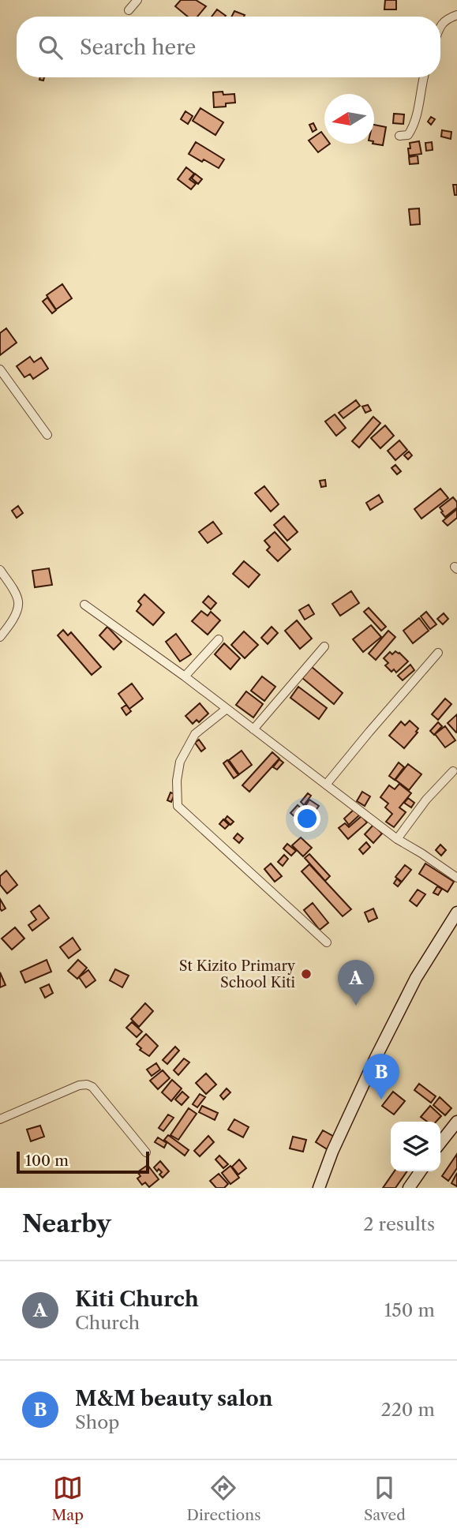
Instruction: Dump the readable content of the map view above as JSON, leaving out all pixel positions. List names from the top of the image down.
{
  "places": ["St Kizito Primary School Kiti"],
  "scale_bar": "100 m",
  "north": "left",
  "page": {
    "search": "Search here",
    "pins": ["A", "B"],
    "scale": "100 m",
    "heading": ["Nearby", "2 results"],
    "list": [
      {
        "mark": "A",
        "name": "Kiti Church",
        "note": "Church",
        "value": "150 m"
      },
      {
        "mark": "B",
        "name": "M&M beauty salon",
        "note": "Shop",
        "value": "220 m"
      }
    ],
    "nav": ["Map", "Directions", "Saved"]
  }
}
